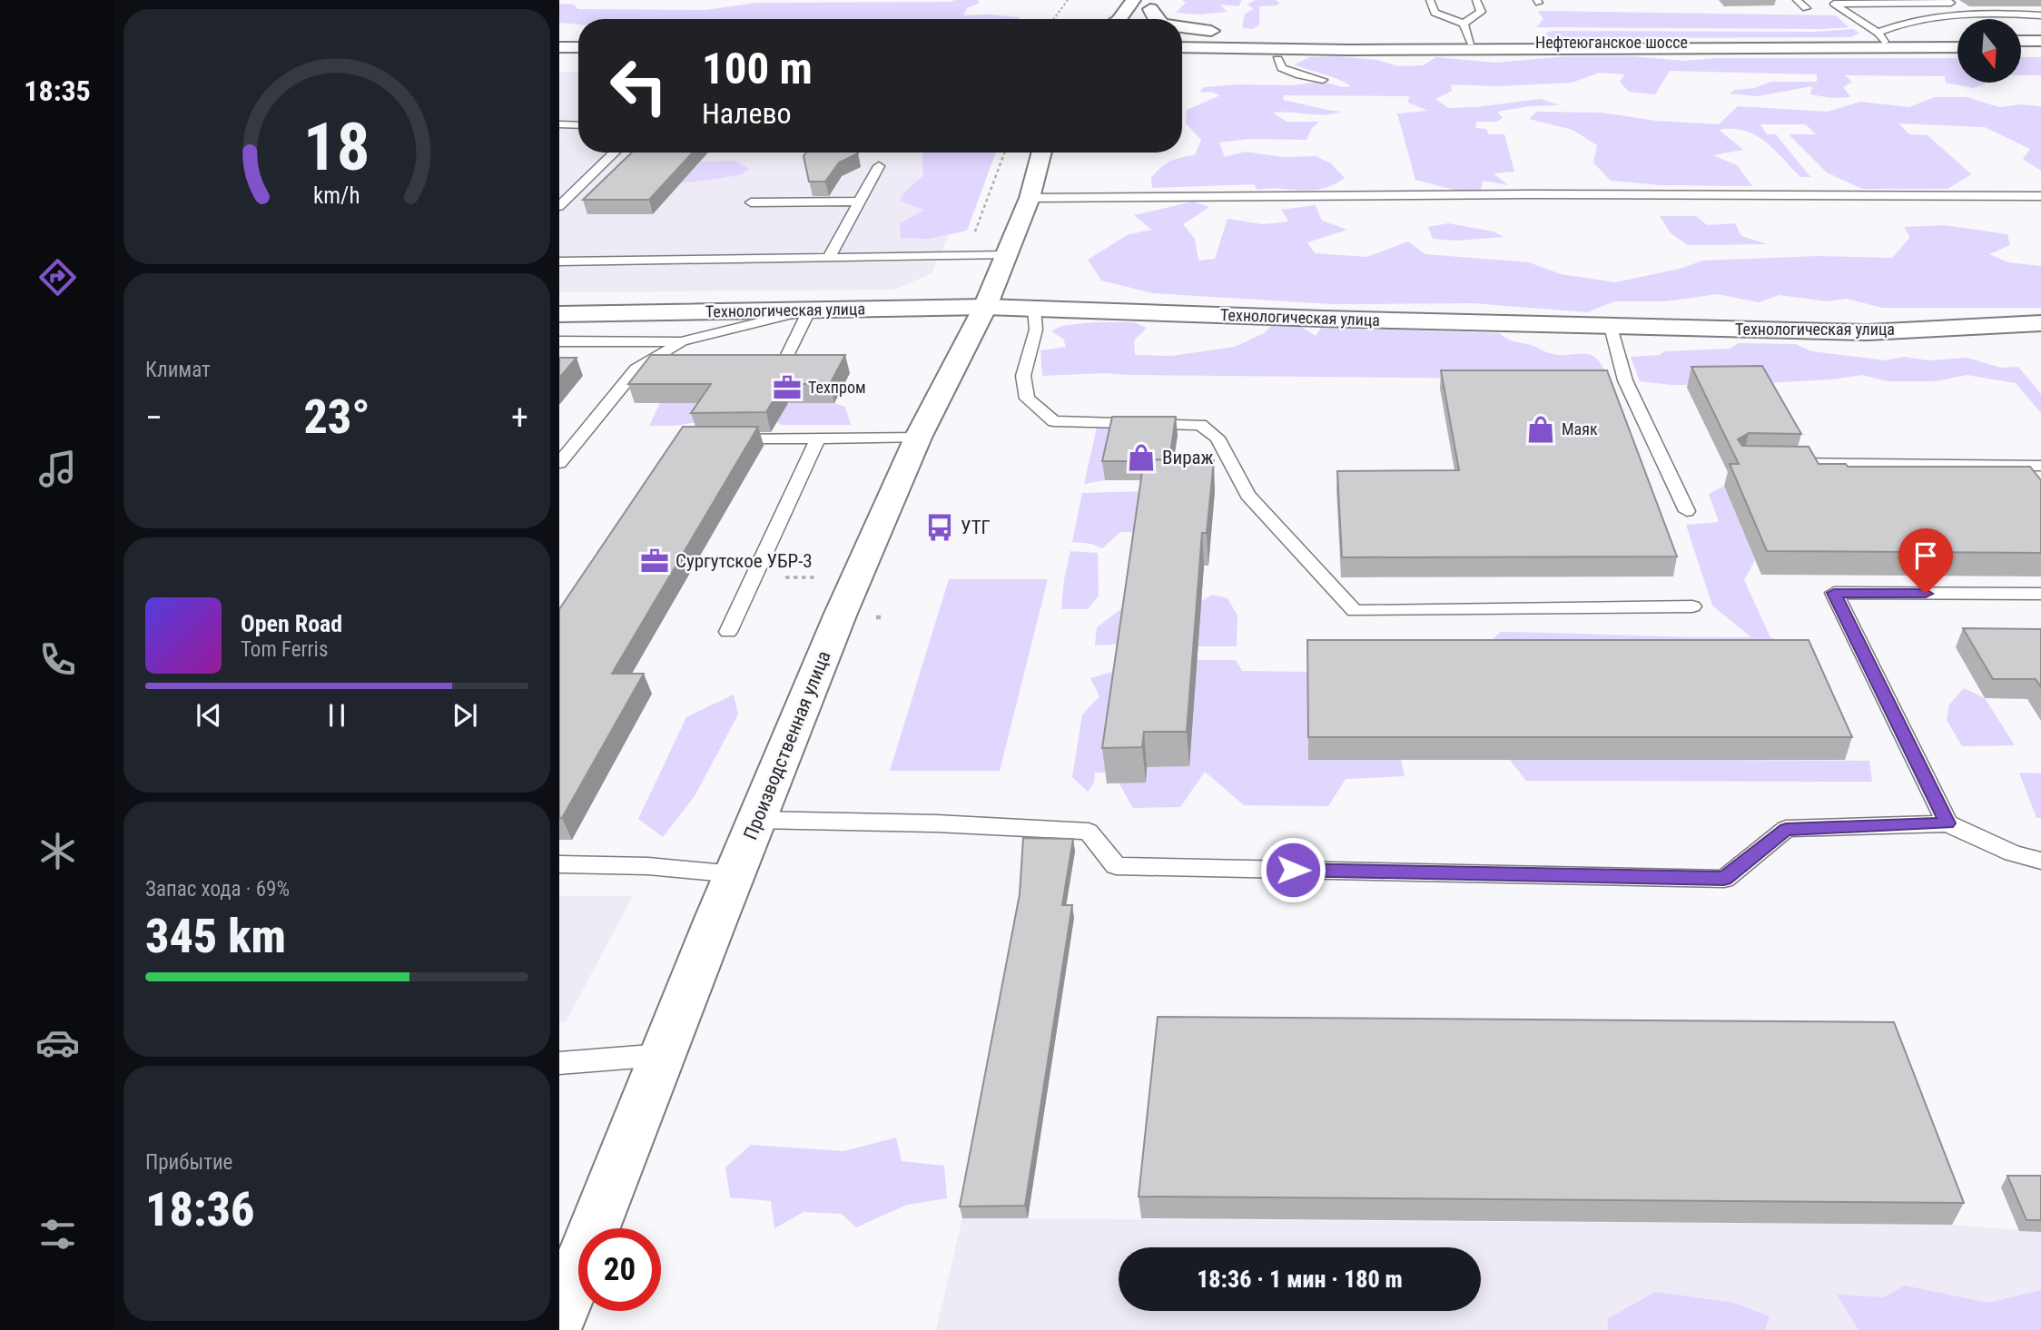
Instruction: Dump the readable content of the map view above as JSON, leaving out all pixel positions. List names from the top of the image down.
{
  "streets": {
    "main road": ["Нефтеюганское шоссе", "Технологическая улица", "Производственная улица"]
  },
  "crossings": [
    ["Технологическая улица", "Производственная улица"]
  ],
  "places": {
    "office": ["Техпром", "Сургутское УБР-3"],
    "shop": ["Маяк", "Вираж"],
    "bus stop": ["УТГ"]
  },
  "north": "bottom",
  "page": {
    "tabs": "18:35",
    "turn": ["100 m", "Налево"],
    "tile": [
      "Климат",
      ["Запас хода · 69%", "345 km"],
      ["Прибытие", "18:36"]
    ],
    "heat": ["−", "23°", "+"],
    "song": ["Open Road", "Tom Ferris"],
    "limit": "20",
    "trip": "18:36 · 1 мин · 180 m",
    "gauge": ["18", "km/h"]
  }
}
